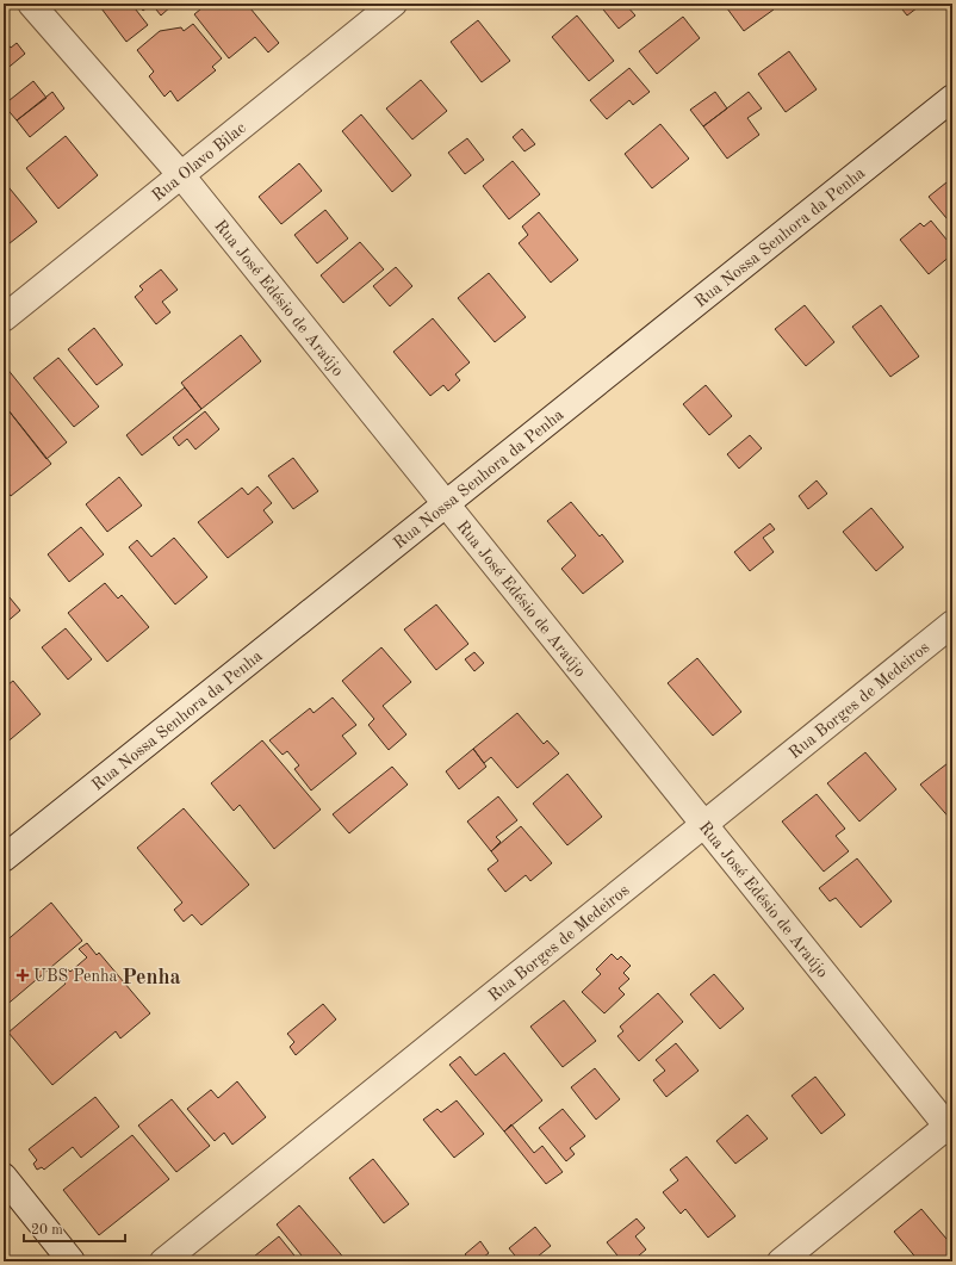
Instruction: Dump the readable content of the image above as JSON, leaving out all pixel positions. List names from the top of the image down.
{
  "streets": {
    "street": [
      "Rua Olavo Bilac",
      "Rua Nossa Senhora da Penha",
      "Rua José Edésio de Araújo",
      "Rua Borges de Medeiros"
    ]
  },
  "crossings": [
    ["Rua Olavo Bilac", "Rua José Edésio de Araújo"],
    ["Rua Nossa Senhora da Penha", "Rua José Edésio de Araújo"],
    ["Rua José Edésio de Araújo", "Rua Borges de Medeiros"]
  ],
  "districts": ["Penha"],
  "places": {
    "health": ["UBS Penha"]
  },
  "scale_bar": "20 m"
}
